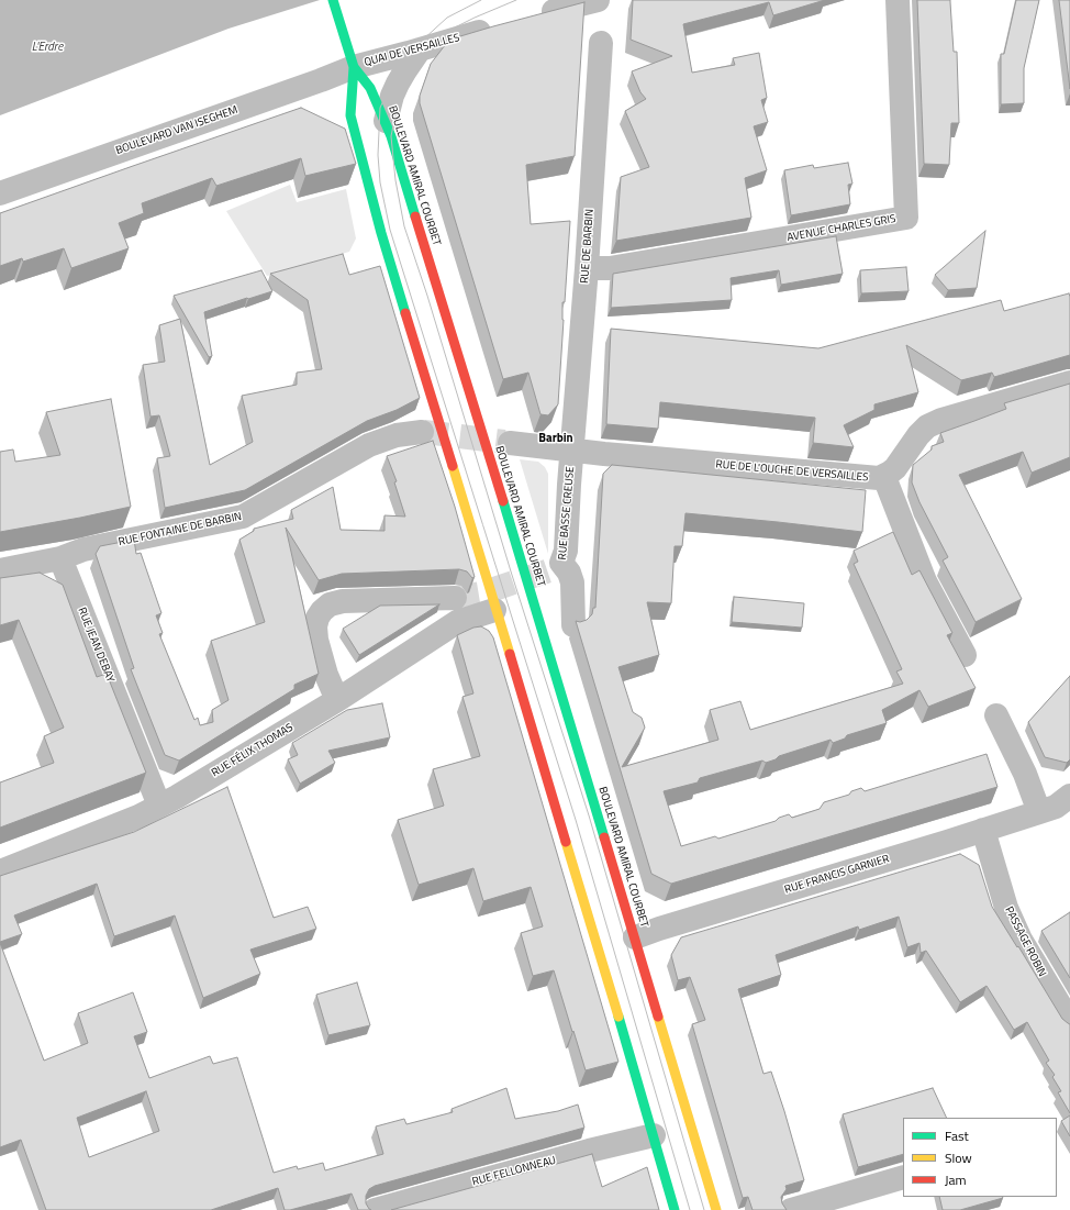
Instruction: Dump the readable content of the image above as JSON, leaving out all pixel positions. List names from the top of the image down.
{
  "streets": {
    "street": [
      "QUAI DE VERSAILLES",
      "BOULEVARD VAN ISEGHEM",
      "BOULEVARD AMIRAL COURBET",
      "AVENUE CHARLES GRIS",
      "RUE DE BARBIN",
      "RUE DE L'OUCHE DE VERSAILLES",
      "RUE BASSE CREUSE",
      "RUE FONTAINE DE BARBIN",
      "RUE JEAN DEBAY",
      "RUE FÉLIX THOMAS",
      "RUE FRANCIS GARNIER",
      "PASSAGE ROBIN",
      "RUE FELLONNEAU"
    ]
  },
  "crossings": [
    ["QUAI DE VERSAILLES", "BOULEVARD VAN ISEGHEM"],
    ["QUAI DE VERSAILLES", "BOULEVARD AMIRAL COURBET"],
    ["BOULEVARD VAN ISEGHEM", "BOULEVARD AMIRAL COURBET"],
    ["BOULEVARD AMIRAL COURBET", "RUE FRANCIS GARNIER"],
    ["AVENUE CHARLES GRIS", "RUE DE BARBIN"],
    ["RUE DE BARBIN", "RUE DE L'OUCHE DE VERSAILLES"],
    ["RUE DE BARBIN", "RUE BASSE CREUSE"],
    ["RUE DE L'OUCHE DE VERSAILLES", "RUE BASSE CREUSE"],
    ["RUE FONTAINE DE BARBIN", "RUE JEAN DEBAY"],
    ["RUE JEAN DEBAY", "RUE FÉLIX THOMAS"],
    ["RUE FRANCIS GARNIER", "PASSAGE ROBIN"]
  ],
  "districts": ["Barbin"],
  "water": ["L'Erdre"],
  "legend": ["Fast", "Slow", "Jam"]
}
